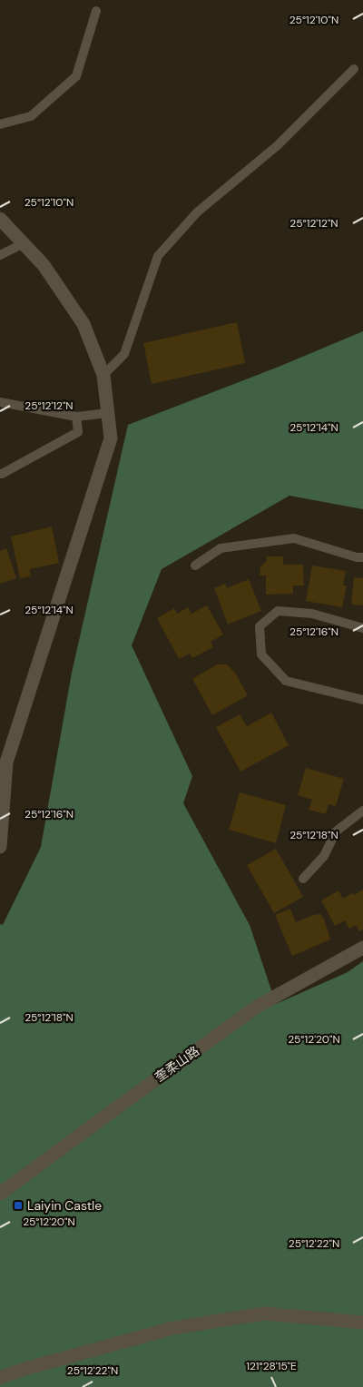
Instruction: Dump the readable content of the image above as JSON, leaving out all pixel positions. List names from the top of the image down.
{
  "streets": {
    "street": ["奎柔山路"]
  },
  "places": {
    "transit": ["Laiyin Castle"]
  },
  "coordinates": [
    "25°12'10\"N",
    "25°12'12\"N",
    "25°12'14\"N",
    "25°12'16\"N",
    "25°12'18\"N",
    "25°12'20\"N",
    "25°12'22\"N",
    "121°28'15\"E"
  ]
}
